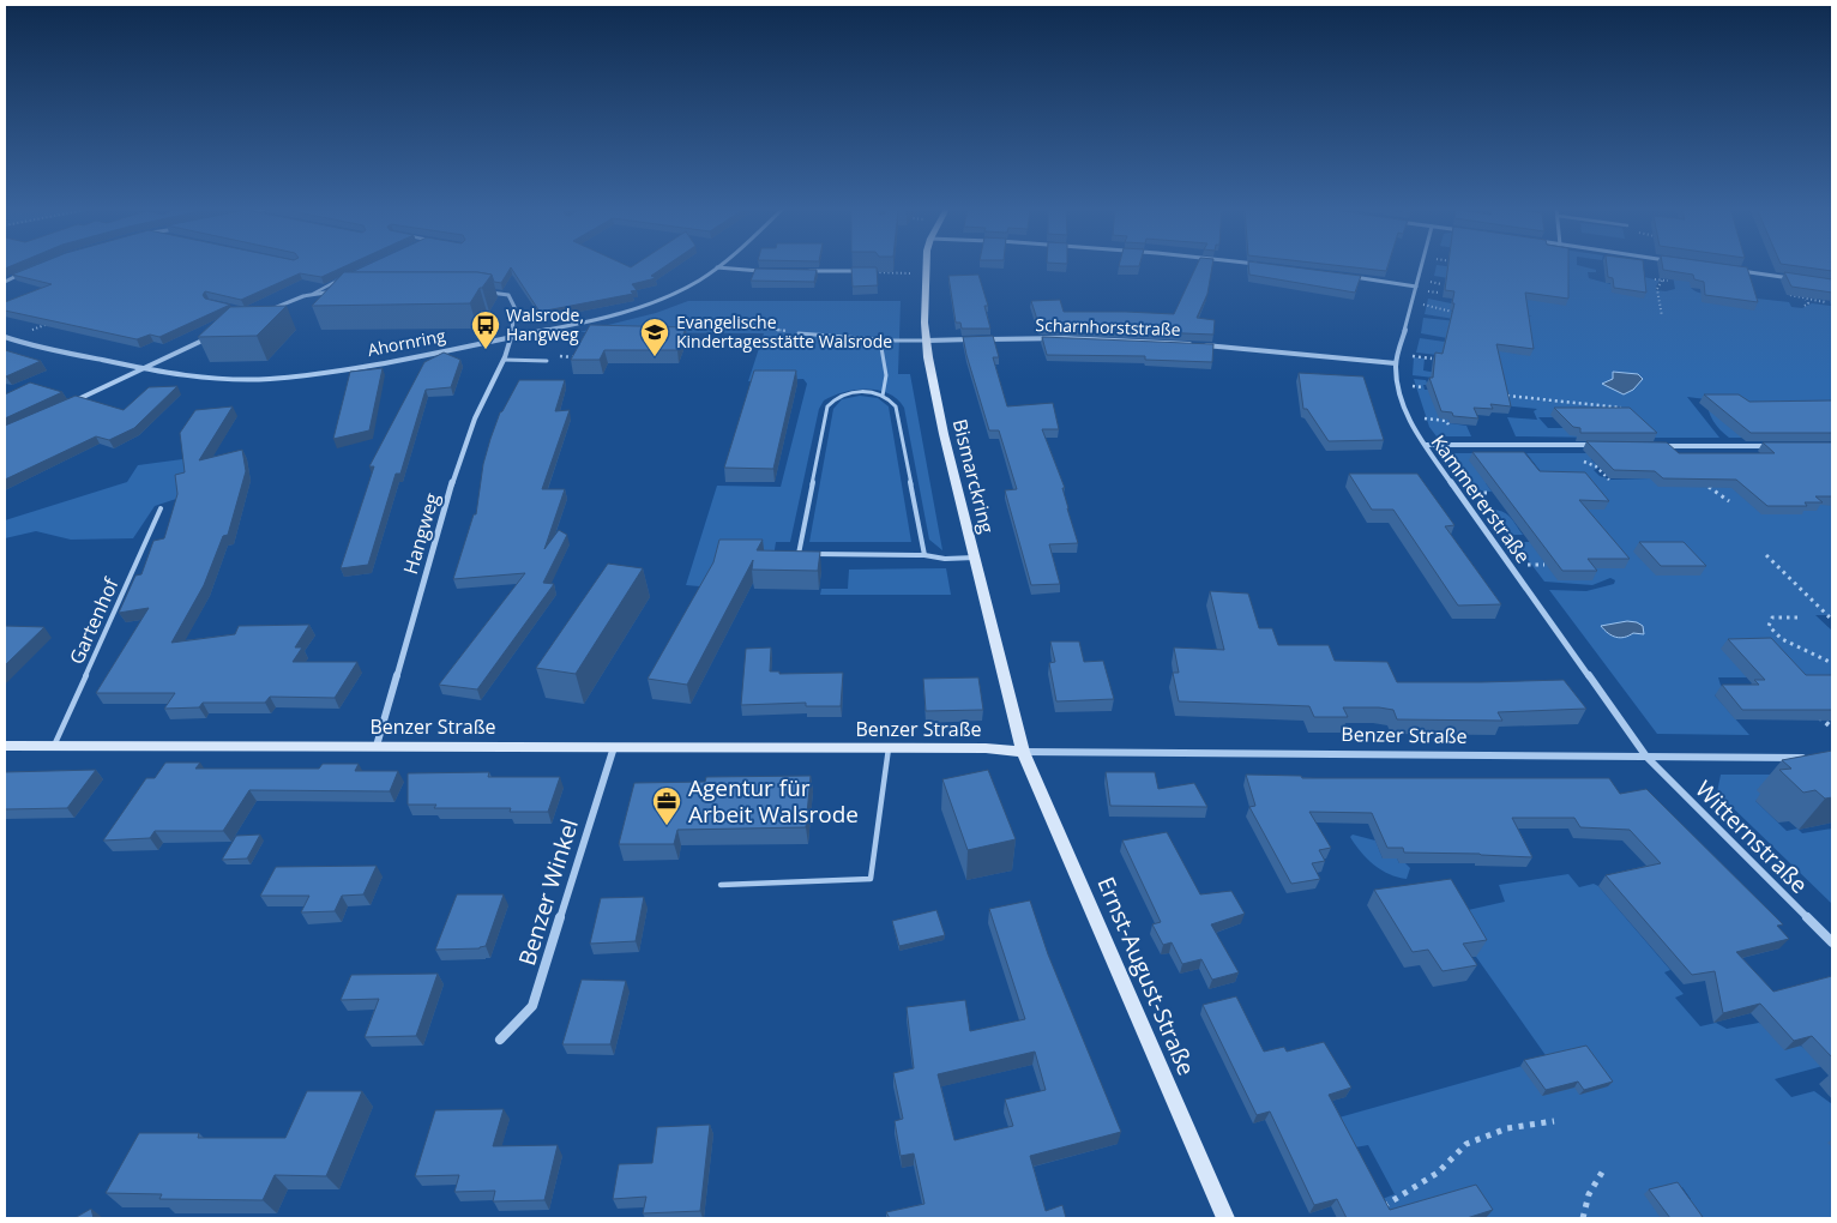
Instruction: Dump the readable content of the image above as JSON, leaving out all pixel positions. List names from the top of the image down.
{
  "streets": {
    "street": [
      "Scharnhorststraße",
      "Ahornring",
      "Bismarckring",
      "Kammererstraße",
      "Hangweg",
      "Benzer Straße",
      "Witternstraße",
      "Benzer Winkel",
      "Ernst-August-Straße"
    ],
    "lane": ["Gartenhof"]
  },
  "crossings": [
    ["Scharnhorststraße", "Kammererstraße"],
    ["Ahornring", "Hangweg"],
    ["Bismarckring", "Benzer Straße"],
    ["Bismarckring", "Ernst-August-Straße"],
    ["Kammererstraße", "Benzer Straße"],
    ["Kammererstraße", "Witternstraße"],
    ["Hangweg", "Benzer Straße"],
    ["Gartenhof", "Benzer Straße"],
    ["Benzer Straße", "Witternstraße"],
    ["Benzer Straße", "Benzer Winkel"],
    ["Benzer Straße", "Ernst-August-Straße"]
  ],
  "places": {
    "bus stop": ["Walsrode, Hangweg"],
    "school or university": ["Evangelische Kindertagesstätte Walsrode"],
    "office": ["Agentur für Arbeit Walsrode"]
  }
}
